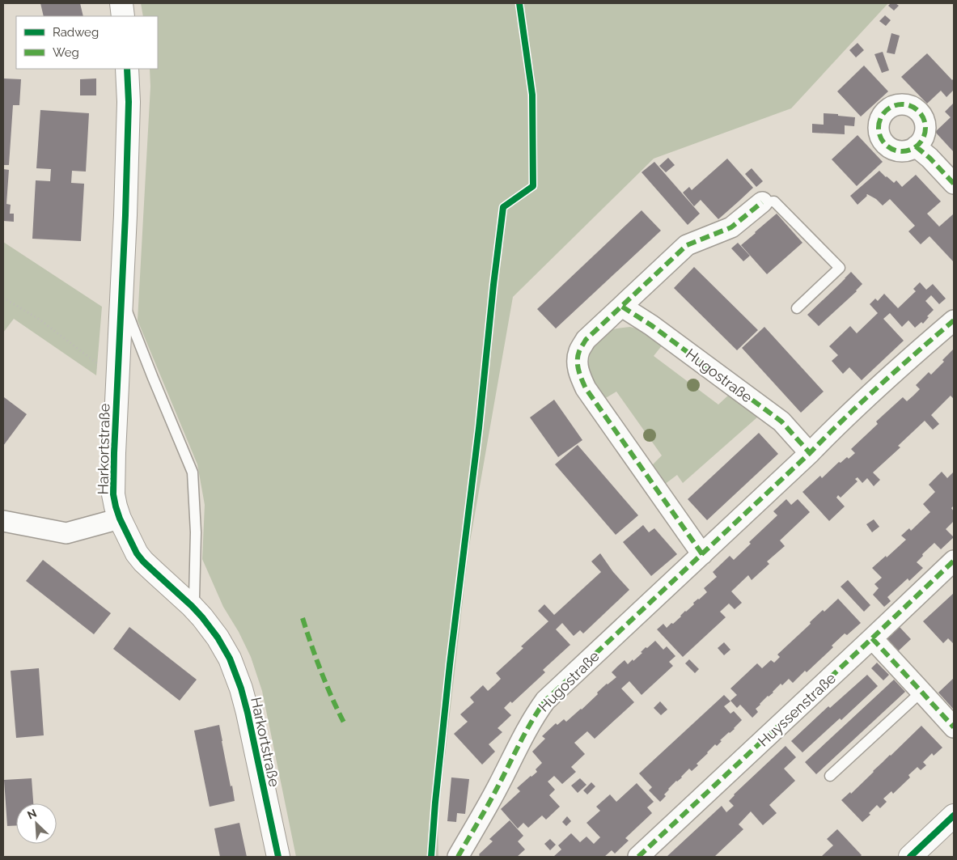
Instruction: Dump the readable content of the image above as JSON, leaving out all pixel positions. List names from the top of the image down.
{
  "streets": {
    "street": ["Hugostraße", "Harkortstraße", "Huyssenstraße"]
  },
  "legend": ["Radweg", "Weg"],
  "north": "top left"
}
